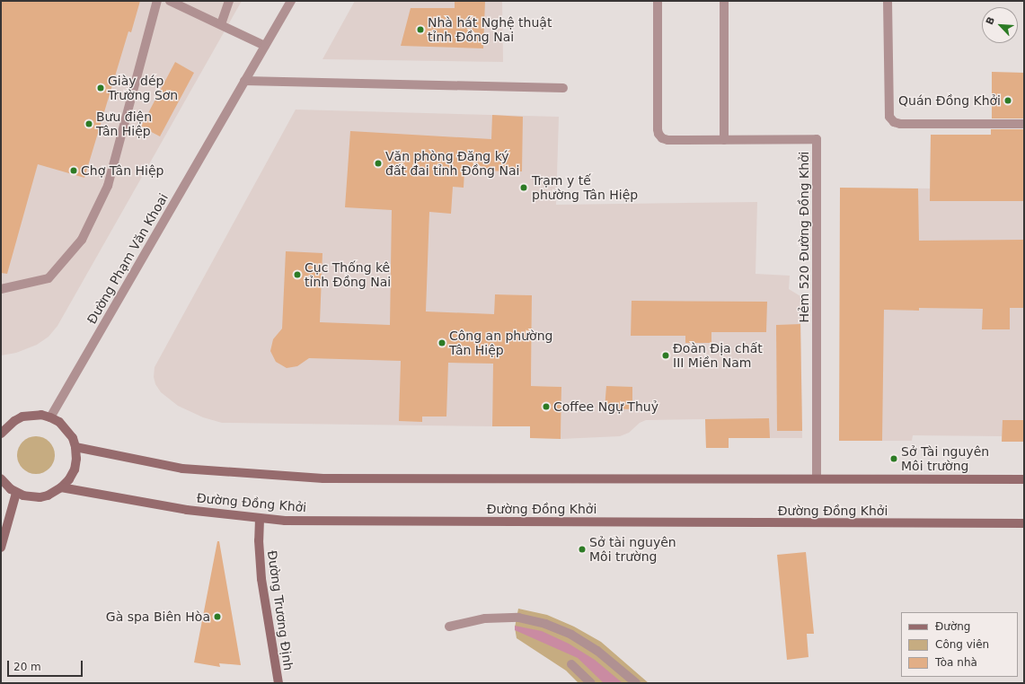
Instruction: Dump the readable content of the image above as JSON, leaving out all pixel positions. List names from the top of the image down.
{
  "streets": {
    "main road": ["Đường Đồng Khởi", "Đường Trương Định"],
    "street": ["Hẻm 520 Đường Đồng Khởi", "Đường Phạm Văn Khoai"]
  },
  "crossings": [
    ["Đường Đồng Khởi", "Đường Trương Định"]
  ],
  "places": [
    "Nhà hát Nghệ thuật tỉnh Đồng Nai",
    "Giày dép Trường Sơn",
    "Quán Đồng Khởi",
    "Bưu điện Tân Hiệp",
    "Văn phòng Đăng ký đất đai tỉnh Đồng Nai",
    "Chợ Tân Hiệp",
    "Trạm y tế phường Tân Hiệp",
    "Cục Thống kê tỉnh Đồng Nai",
    "Công an phường Tân Hiệp",
    "Đoàn Địa chất III Miền Nam",
    "Coffee Ngự Thuỷ",
    "Sở Tài nguyên Môi trường",
    "Sở tài nguyên Môi trường",
    "Gà spa Biên Hòa"
  ],
  "legend": ["Đường", "Công viên", "Tòa nhà"],
  "scale_bar": "20 m",
  "north": "top left"
}
